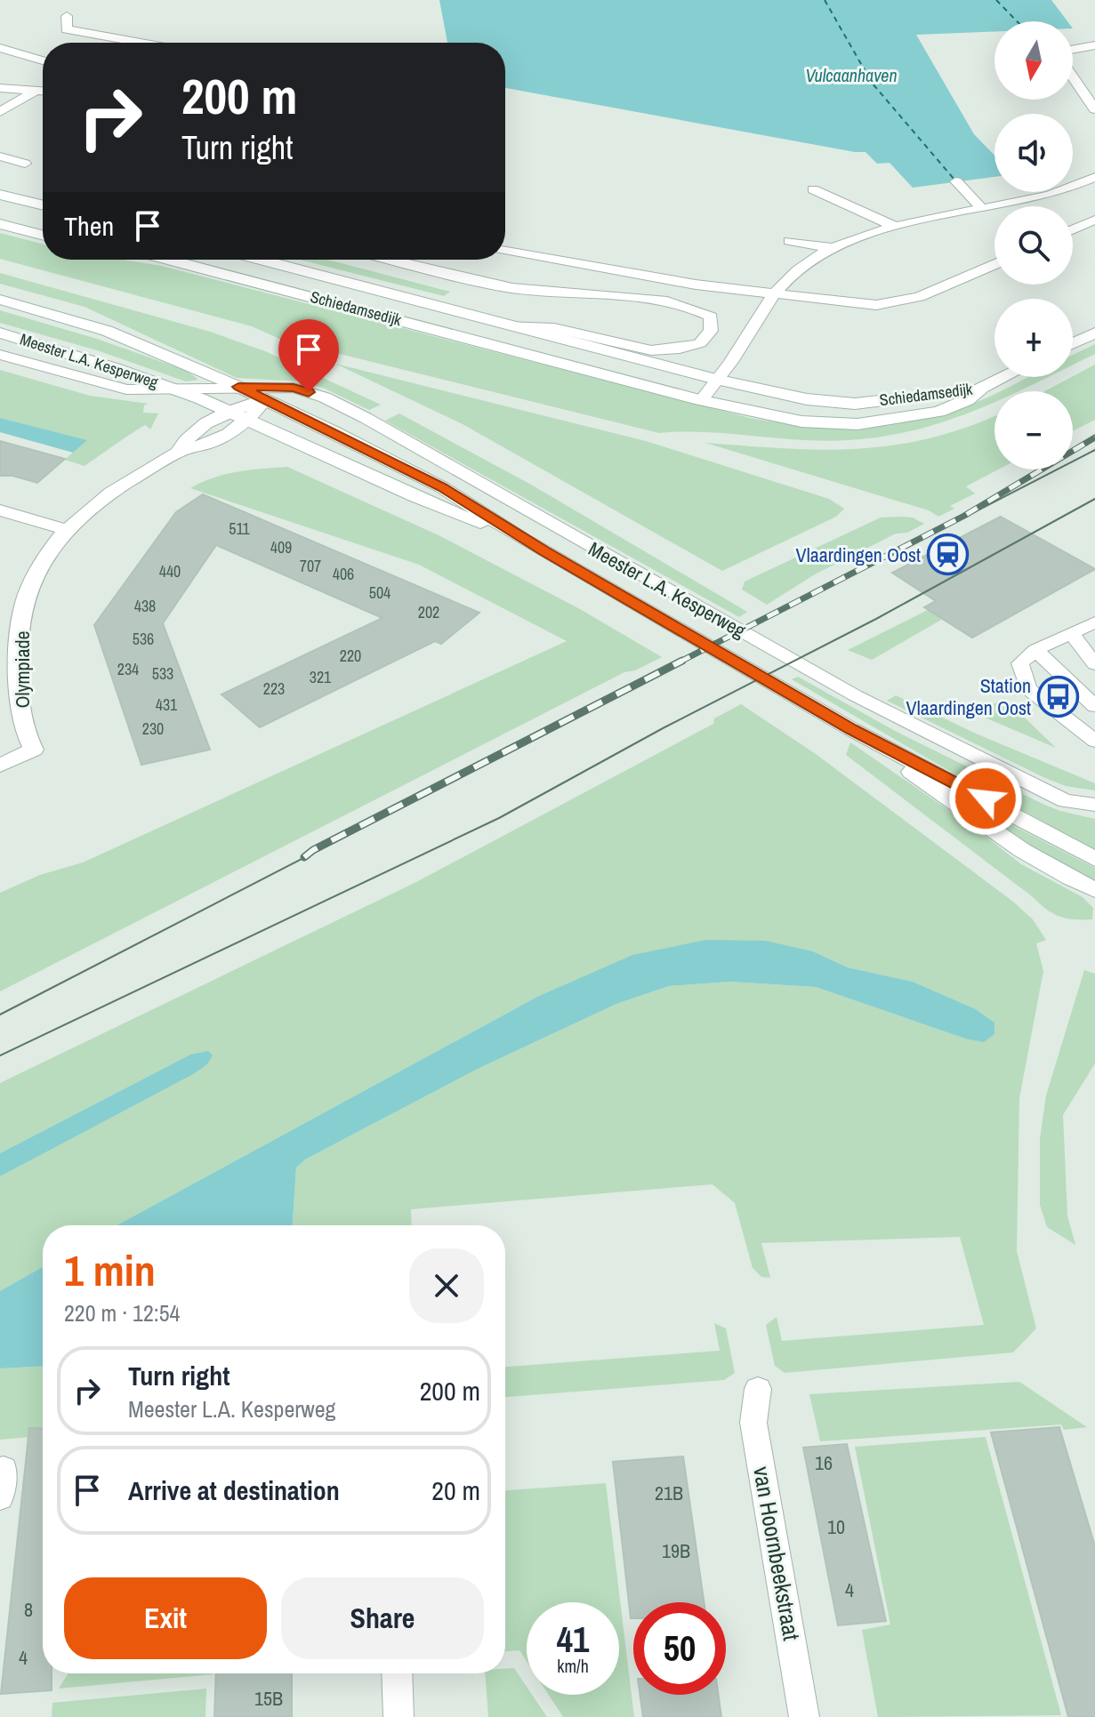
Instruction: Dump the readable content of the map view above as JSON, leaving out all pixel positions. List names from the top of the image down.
{
  "streets": {
    "main road": [
      "Schiedamsedijk",
      "Meester L.A. Kesperweg",
      "Olympiade",
      "van Hoornbeekstraat"
    ]
  },
  "crossings": [
    ["Meester L.A. Kesperweg", "Olympiade"]
  ],
  "water": ["Vulcaanhaven"],
  "places": {
    "station": ["Vlaardingen Oost"],
    "bus stop": ["Station Vlaardingen Oost"]
  },
  "house_numbers": [
    "511",
    "409",
    "707",
    "440",
    "406",
    "504",
    "438",
    "202",
    "536",
    "220",
    "234",
    "533",
    "321",
    "223",
    "431",
    "230",
    "16",
    "21B",
    "10",
    "19B",
    "4",
    "8",
    "4",
    "15B"
  ],
  "north": "bottom",
  "page": {
    "map_buttons": ["+", "−"],
    "turn": ["200 m", "Turn right"],
    "then": "Then",
    "heading": ["1 min", "220 m · 12:54"],
    "list": [
      {
        "name": "Turn right",
        "note": "Meester L.A. Kesperweg",
        "value": "200 m"
      },
      {
        "name": "Arrive at destination",
        "value": "20 m"
      }
    ],
    "buttons": ["Exit", "Share"],
    "speed": "41 km/h",
    "limit": "50"
  }
}
